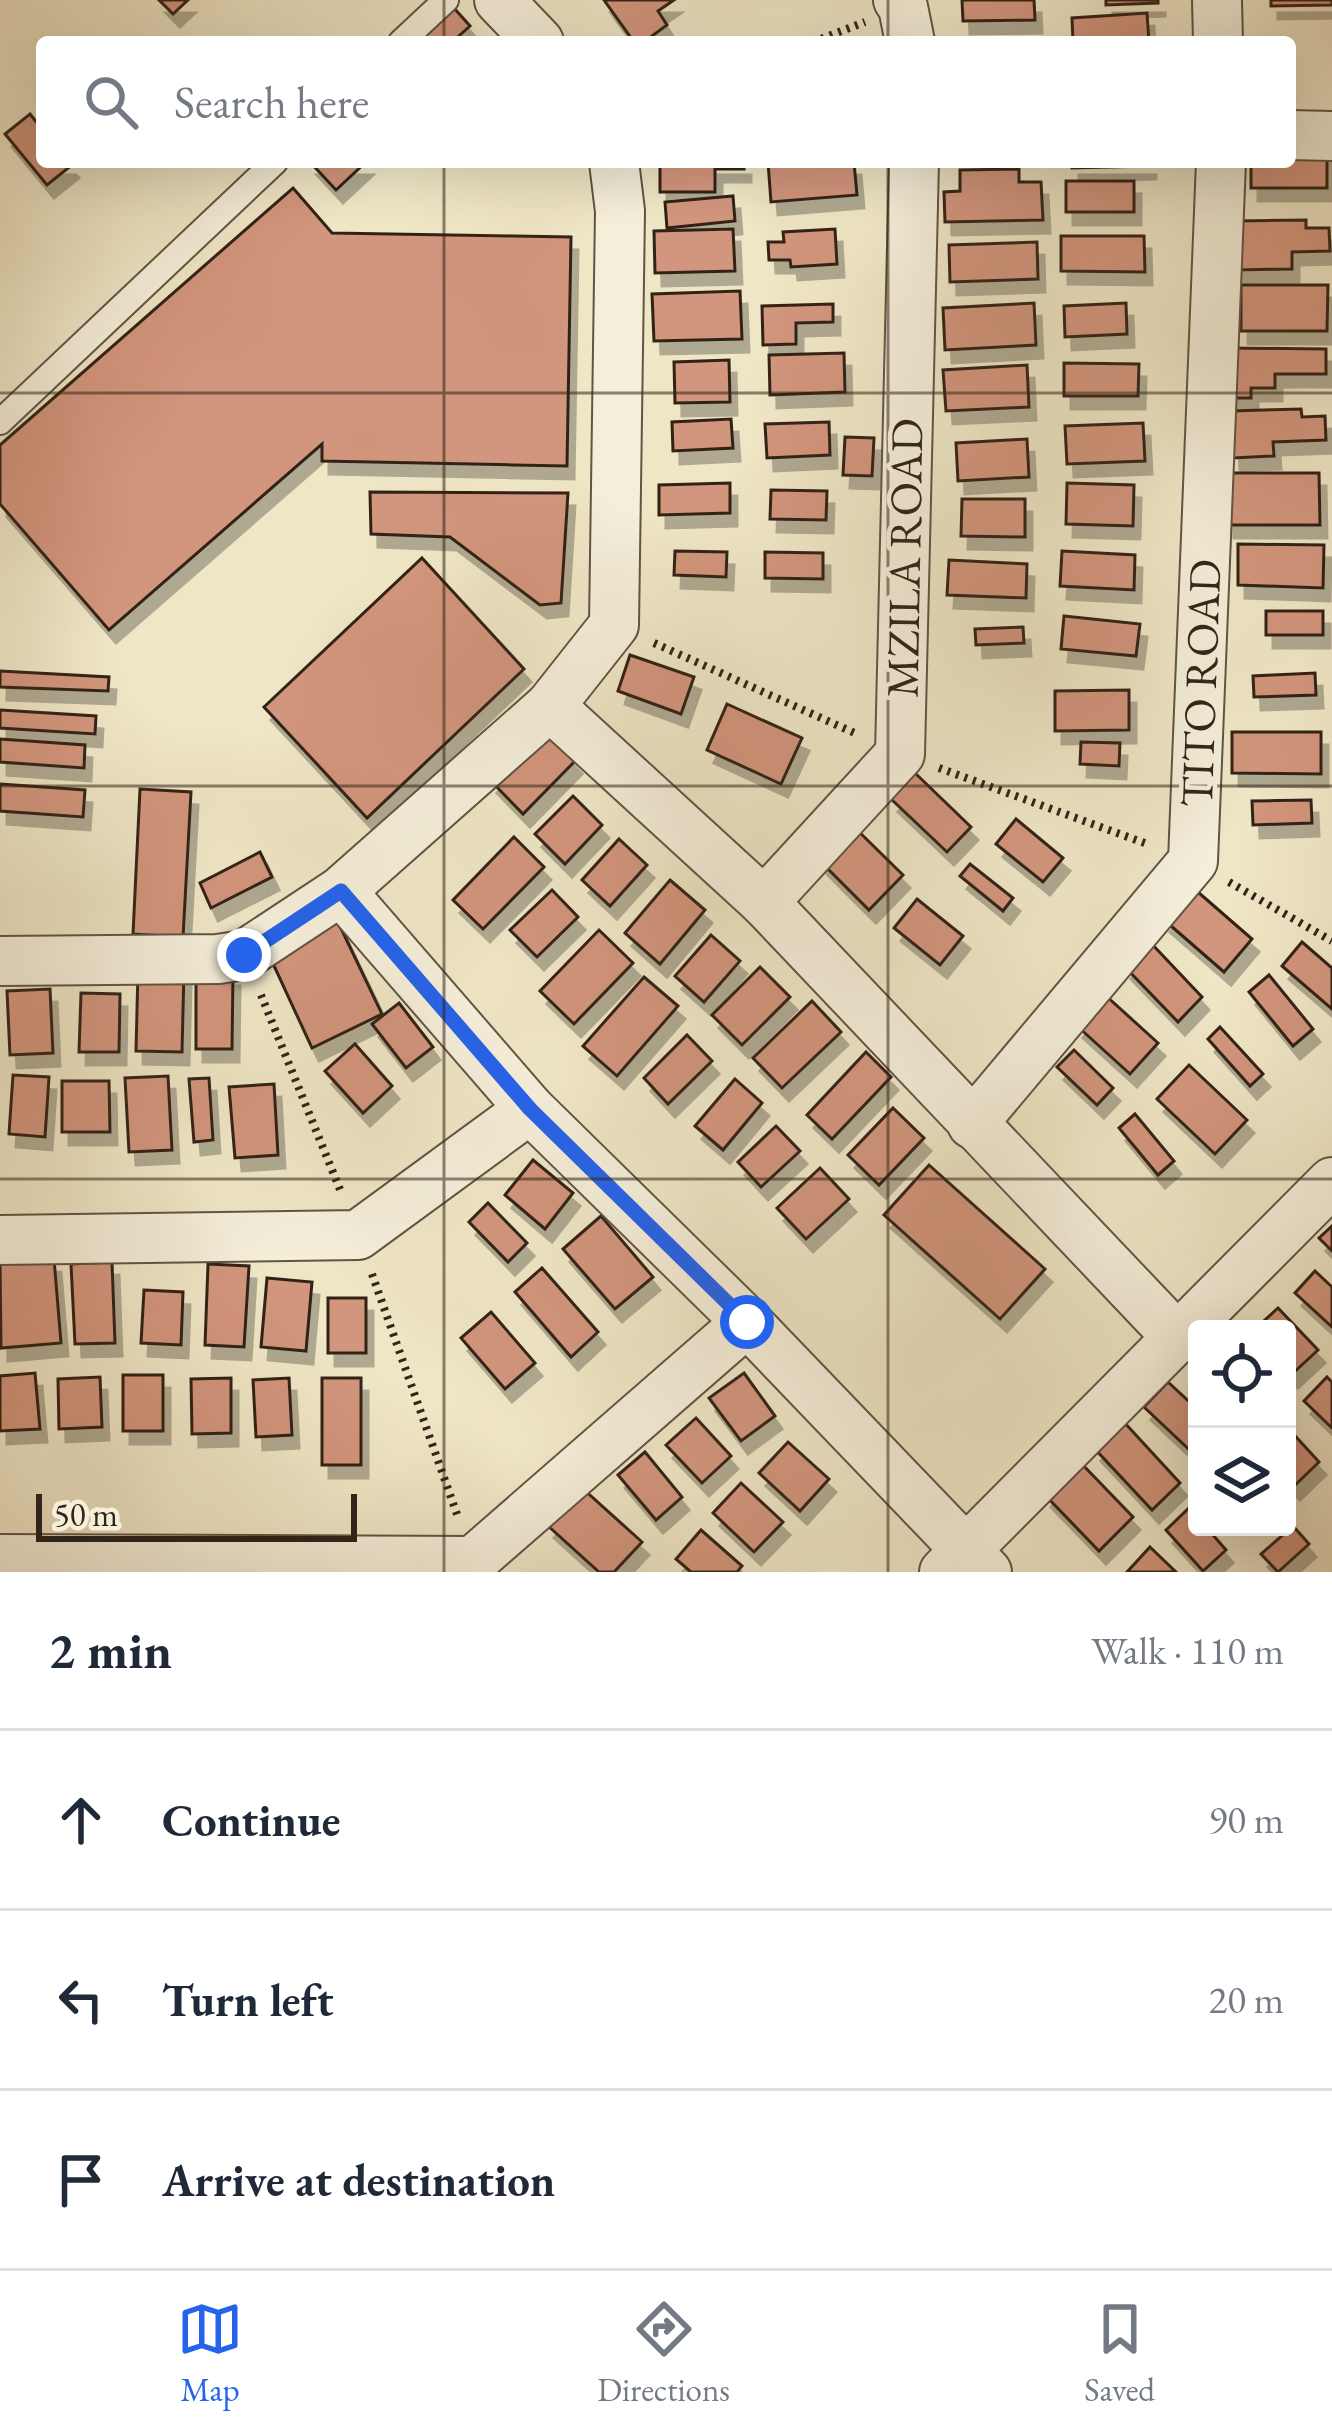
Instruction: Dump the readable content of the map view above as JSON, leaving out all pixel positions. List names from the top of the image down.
{
  "streets": {
    "street": ["MZILA ROAD", "TITO ROAD"]
  },
  "scale_bar": "50 m",
  "page": {
    "search": "Search here",
    "scale": "50 m",
    "heading": ["2 min", "Walk · 110 m"],
    "list": [
      ["Continue", "90 m"],
      ["Turn left", "20 m"],
      "Arrive at destination"
    ],
    "nav": ["Map", "Directions", "Saved"]
  }
}
